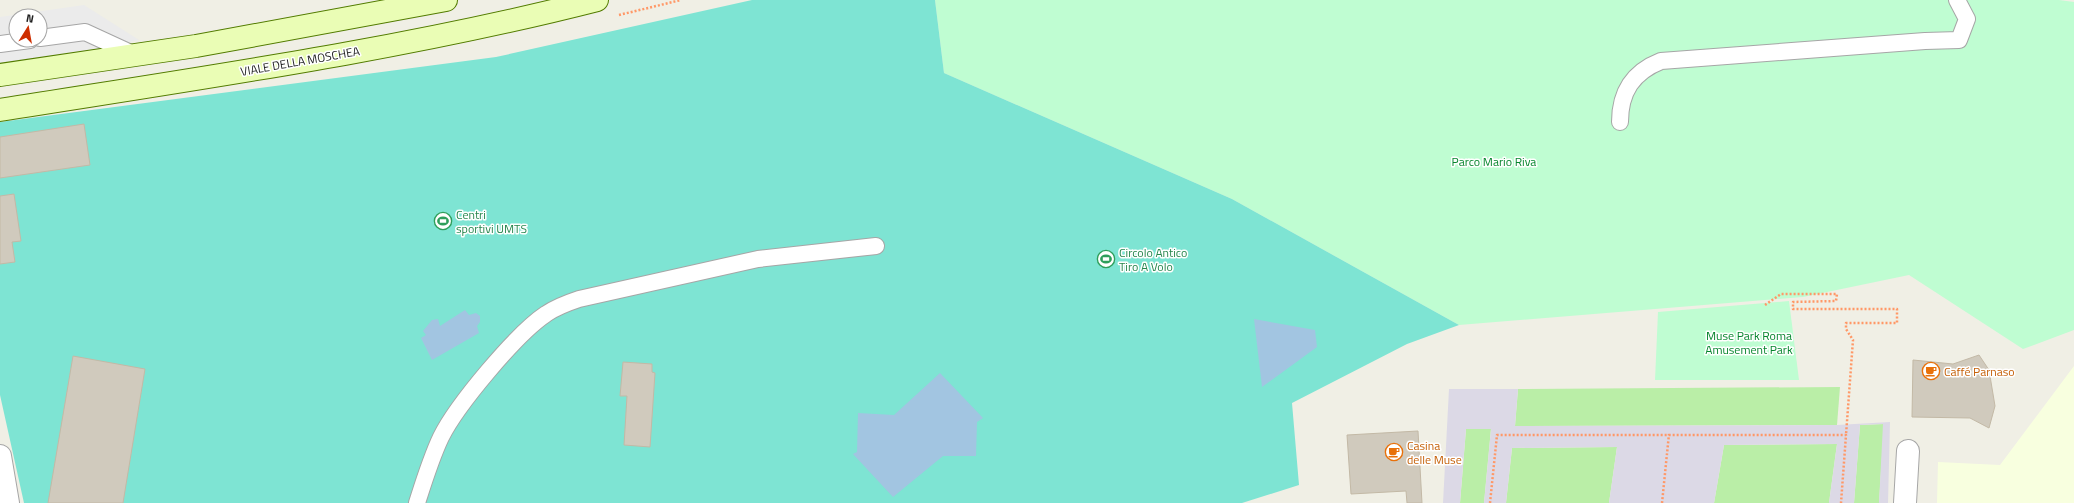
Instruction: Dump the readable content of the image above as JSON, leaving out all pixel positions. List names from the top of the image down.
{
  "streets": {
    "main road": ["VIALE DELLA MOSCHEA"]
  },
  "parks": ["Parco Mario Riva", "Muse Park Roma Amusement Park"],
  "places": {
    "sports": ["Centri sportivi UMTS", "Circolo Antico Tiro A Volo"],
    "cafe": ["Caffé Parnaso", "Casina delle Muse"]
  },
  "north": "top"
}
